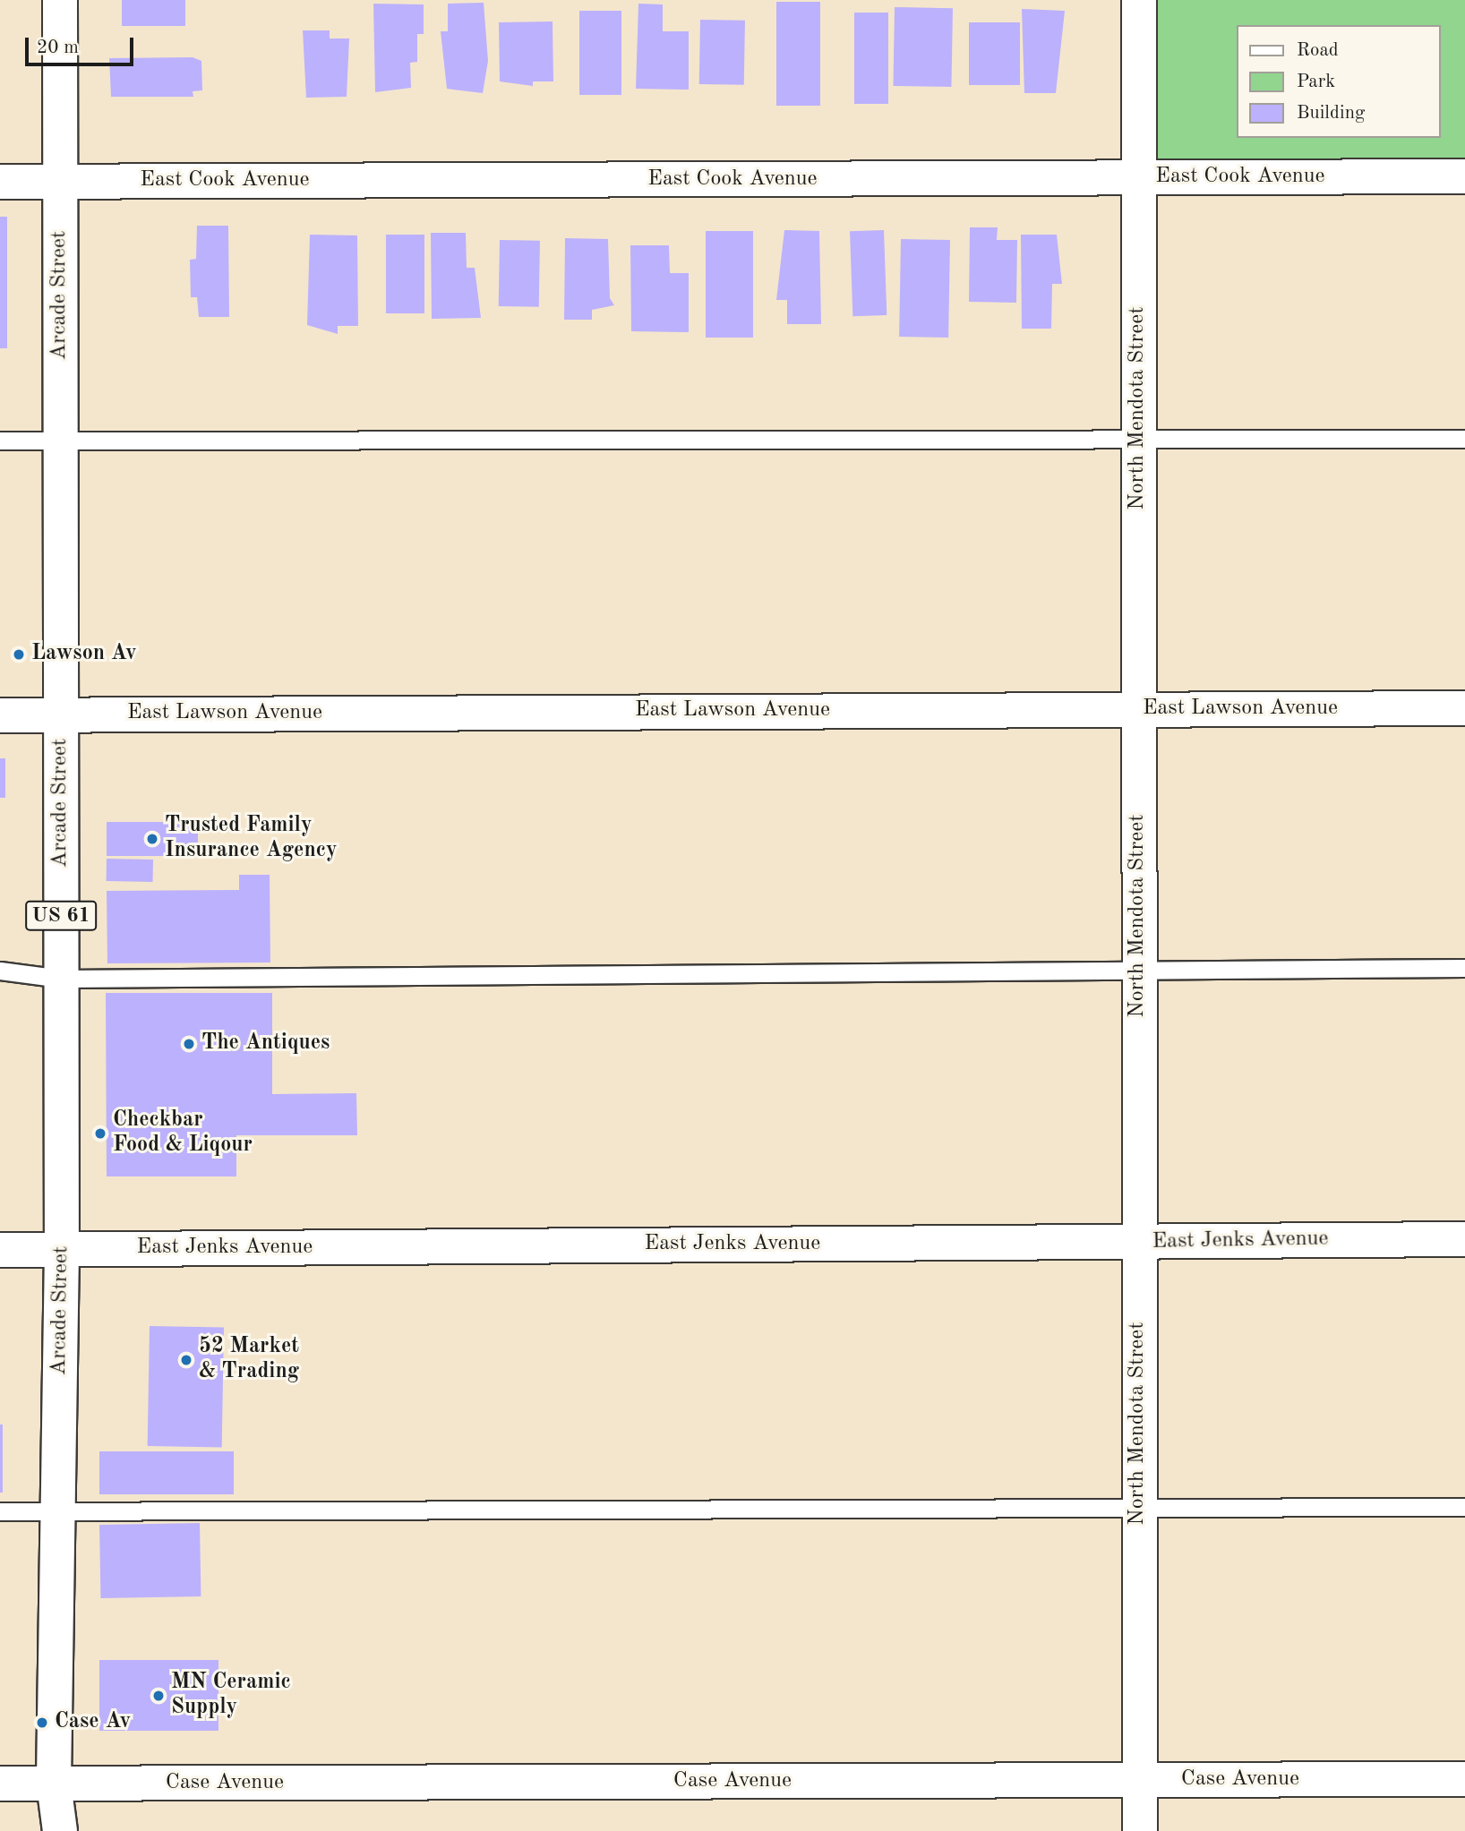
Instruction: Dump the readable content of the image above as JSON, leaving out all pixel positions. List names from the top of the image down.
{
  "streets": {
    "street": [
      "East Cook Avenue",
      "Arcade Street",
      "North Mendota Street",
      "East Lawson Avenue",
      "US 61",
      "East Jenks Avenue",
      "Case Avenue"
    ]
  },
  "crossings": [
    ["East Cook Avenue", "Arcade Street"],
    ["East Cook Avenue", "North Mendota Street"],
    ["Arcade Street", "East Lawson Avenue"],
    ["Arcade Street", "East Jenks Avenue"],
    ["Arcade Street", "Case Avenue"],
    ["North Mendota Street", "East Lawson Avenue"],
    ["North Mendota Street", "East Jenks Avenue"],
    ["North Mendota Street", "Case Avenue"]
  ],
  "places": [
    "Lawson Av",
    "Trusted Family Insurance Agency",
    "The Antiques",
    "Checkbar Food & Liqour",
    "52 Market & Trading",
    "MN Ceramic Supply",
    "Case Av"
  ],
  "legend": ["Road", "Park", "Building"],
  "scale_bar": "20 m"
}
